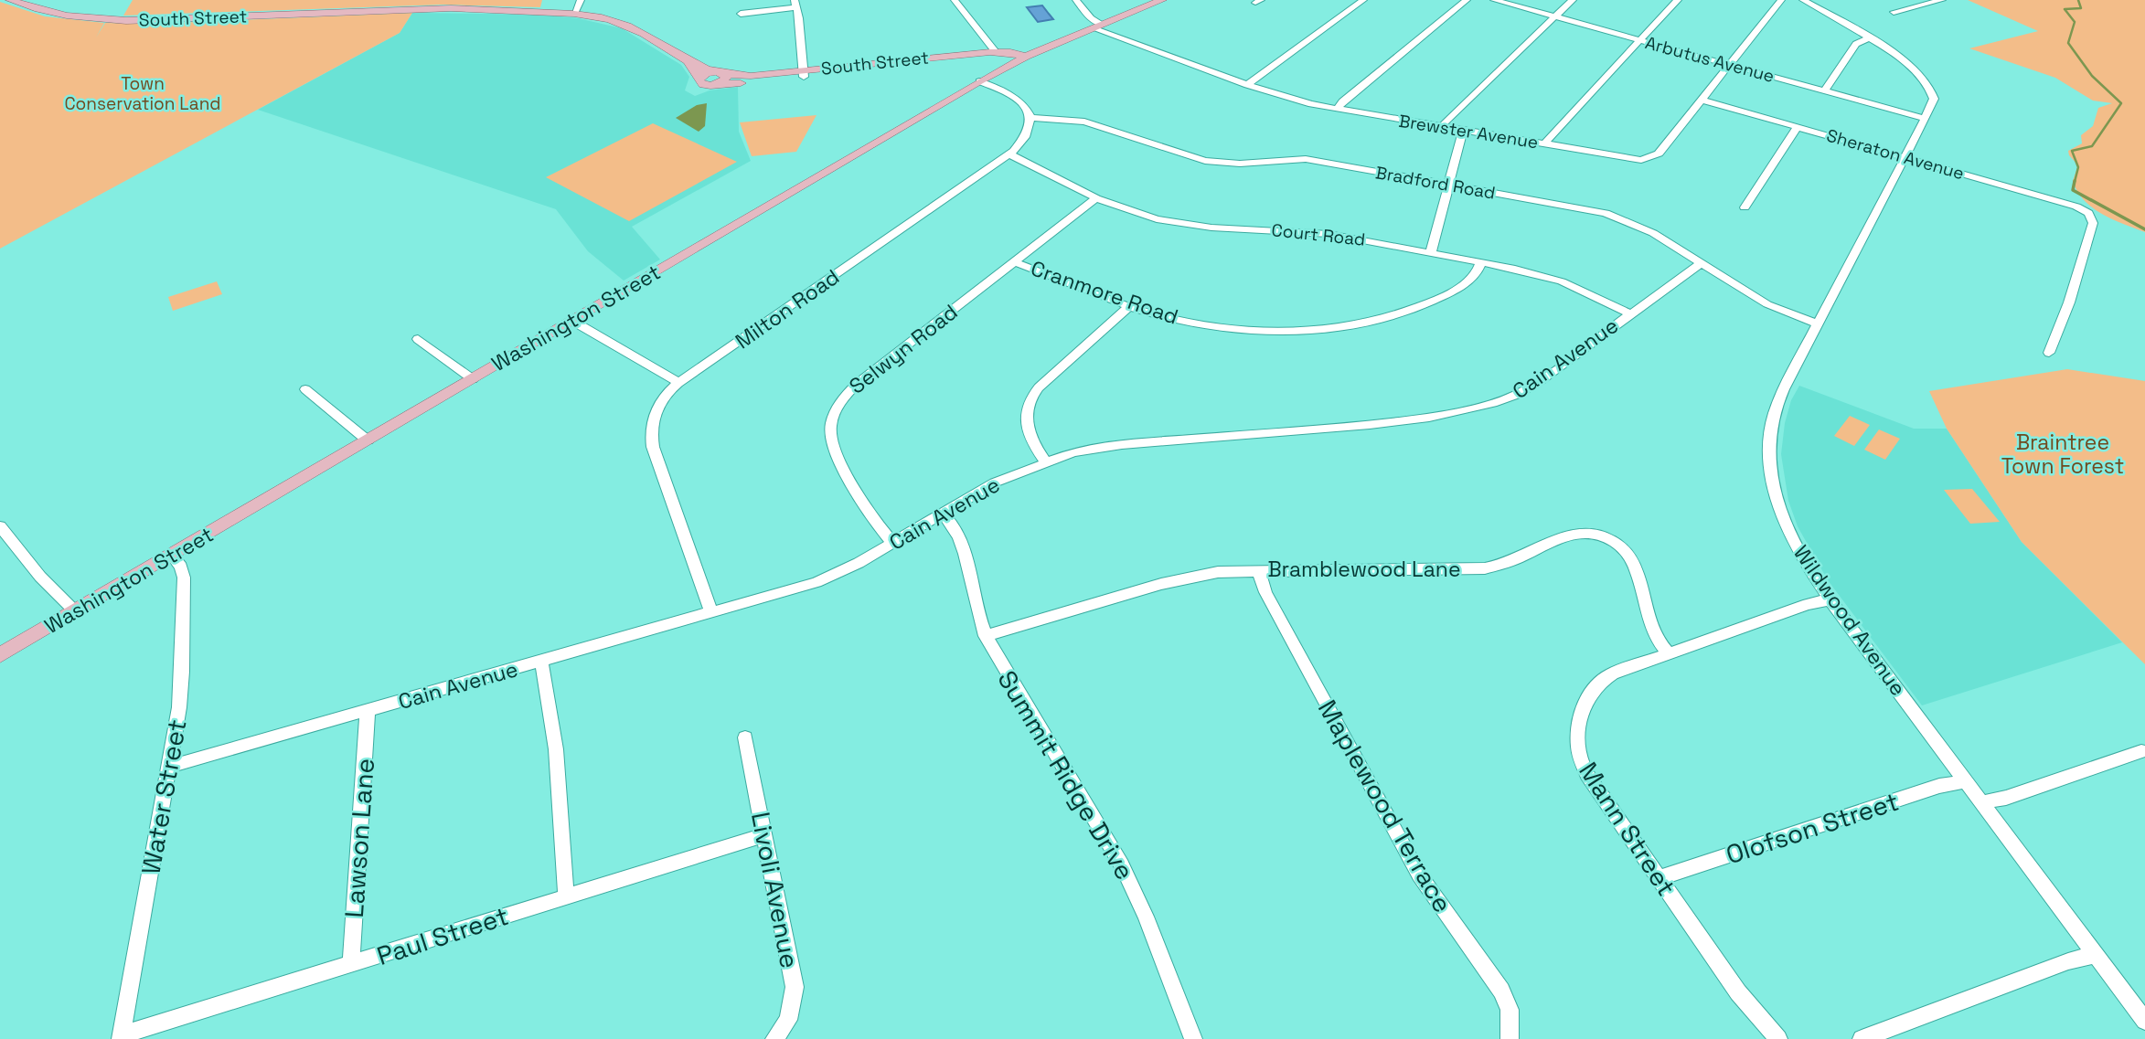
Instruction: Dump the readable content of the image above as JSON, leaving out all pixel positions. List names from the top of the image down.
{
  "streets": {
    "main road": ["South Street", "Washington Street"],
    "street": [
      "Arbutus Avenue",
      "Brewster Avenue",
      "Sheraton Avenue",
      "Bradford Road",
      "Court Road",
      "Cranmore Road",
      "Milton Road",
      "Selwyn Road",
      "Cain Avenue",
      "Bramblewood Lane",
      "Wildwood Avenue",
      "Summit Ridge Drive",
      "Water Street",
      "Maplewood Terrace",
      "Olofson Street",
      "Mann Street",
      "Lawson Lane",
      "Livoli Avenue",
      "Paul Street"
    ]
  },
  "crossings": [
    ["South Street", "Washington Street"],
    ["Arbutus Avenue", "Brewster Avenue"],
    ["Arbutus Avenue", "Wildwood Avenue"],
    ["Brewster Avenue", "Sheraton Avenue"],
    ["Brewster Avenue", "Washington Street"],
    ["Sheraton Avenue", "Wildwood Avenue"],
    ["Bradford Road", "Milton Road"],
    ["Bradford Road", "Cain Avenue"],
    ["Bradford Road", "Wildwood Avenue"],
    ["Court Road", "Cranmore Road"],
    ["Court Road", "Milton Road"],
    ["Court Road", "Selwyn Road"],
    ["Court Road", "Cain Avenue"],
    ["Cranmore Road", "Selwyn Road"],
    ["Milton Road", "Cain Avenue"],
    ["Washington Street", "Water Street"],
    ["Selwyn Road", "Cain Avenue"],
    ["Cain Avenue", "Summit Ridge Drive"],
    ["Cain Avenue", "Water Street"],
    ["Cain Avenue", "Lawson Lane"],
    ["Bramblewood Lane", "Summit Ridge Drive"],
    ["Bramblewood Lane", "Maplewood Terrace"],
    ["Bramblewood Lane", "Mann Street"],
    ["Wildwood Avenue", "Olofson Street"],
    ["Wildwood Avenue", "Mann Street"],
    ["Water Street", "Paul Street"],
    ["Olofson Street", "Mann Street"],
    ["Lawson Lane", "Paul Street"],
    ["Livoli Avenue", "Paul Street"]
  ],
  "parks": ["Town Conservation Land", "Braintree Town Forest"]
}
